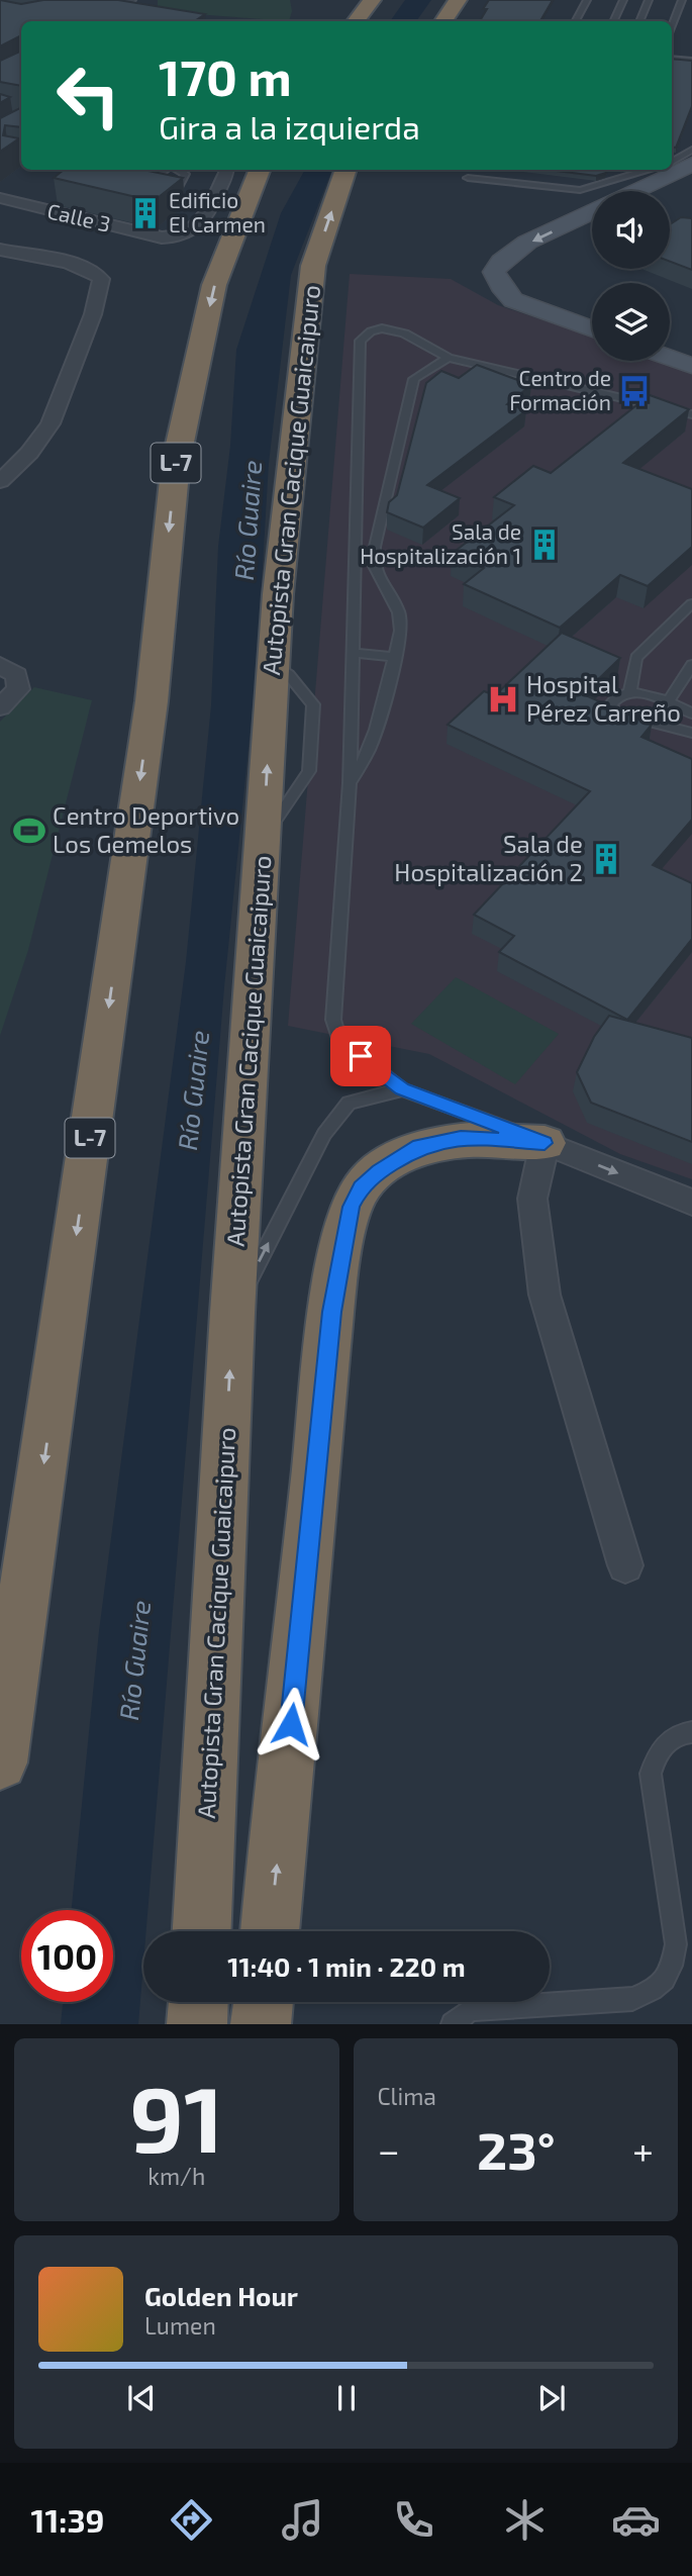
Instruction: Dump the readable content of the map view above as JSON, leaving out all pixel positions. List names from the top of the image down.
{
  "streets": {
    "highway": ["L-7", "Autopista Gran Cacique Guaicaipuro"],
    "street": ["Calle 3"]
  },
  "water": ["Río Guaire"],
  "places": {
    "building": ["Edificio El Carmen", "Sala de Hospitalización 1", "Sala de Hospitalización 2"],
    "bus stop": ["Centro de Formación"],
    "hospital": ["Hospital Pérez Carreño"],
    "sports": ["Centro Deportivo Los Gemelos"]
  },
  "page": {
    "turn": ["170 m", "Gira a la izquierda"],
    "limit": "100",
    "trip": "11:40 · 1 min · 220 m",
    "tile": [
      ["91", "km/h"],
      "Clima"
    ],
    "heat": ["−", "23°", "+"],
    "song": ["Golden Hour", "Lumen"],
    "tabs": "11:39"
  }
}
